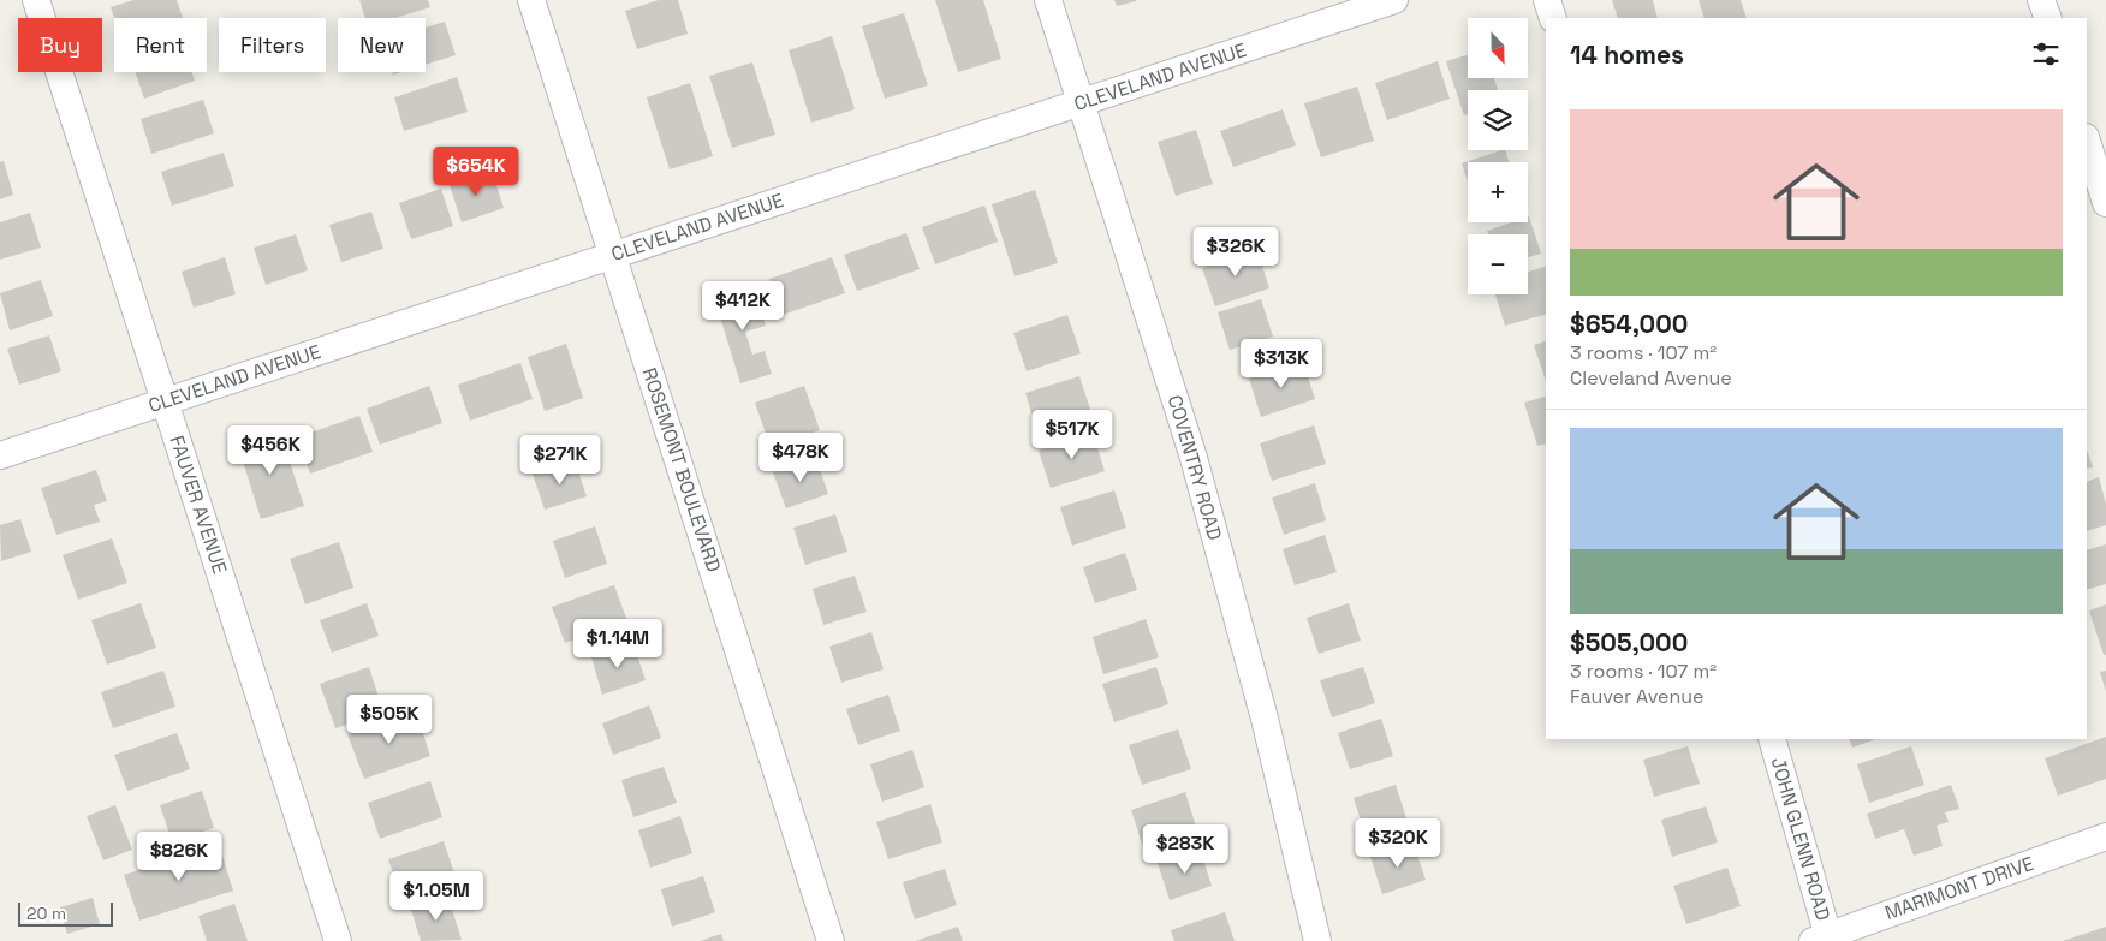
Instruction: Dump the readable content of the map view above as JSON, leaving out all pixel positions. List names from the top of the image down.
{
  "streets": {
    "street": [
      "CLEVELAND AVENUE",
      "COVENTRY ROAD",
      "ROSEMONT BOULEVARD",
      "FAUVER AVENUE",
      "JOHN GLENN ROAD",
      "MARIMONT DRIVE"
    ]
  },
  "crossings": [
    ["CLEVELAND AVENUE", "COVENTRY ROAD"],
    ["CLEVELAND AVENUE", "ROSEMONT BOULEVARD"],
    ["CLEVELAND AVENUE", "FAUVER AVENUE"],
    ["JOHN GLENN ROAD", "MARIMONT DRIVE"]
  ],
  "scale_bar": "20 m",
  "north": "bottom",
  "page": {
    "map_buttons": ["+", "−"],
    "chip": [
      "Buy",
      "Rent",
      "Filters",
      "New"
    ],
    "heading": "14 homes",
    "list": [
      {
        "name": "$654,000",
        "note": "3 rooms · 107 m² · Cleveland Avenue"
      },
      {
        "name": "$505,000",
        "note": "3 rooms · 107 m² · Fauver Avenue"
      }
    ],
    "price": [
      "$654K",
      "$326K",
      "$412K",
      "$313K",
      "$517K",
      "$456K",
      "$478K",
      "$271K",
      "$1.14M",
      "$505K",
      "$320K",
      "$283K",
      "$826K",
      "$1.05M"
    ],
    "scale": "20 m"
  }
}
